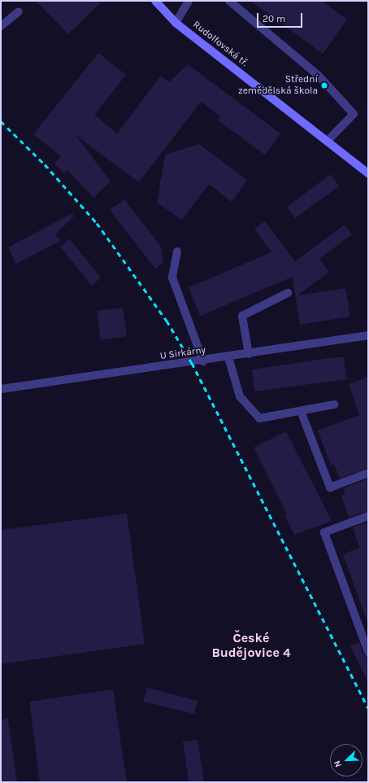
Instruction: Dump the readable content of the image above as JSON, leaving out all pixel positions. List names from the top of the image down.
{
  "streets": {
    "main road": ["Rudolfovská tř."],
    "street": ["U Sirkárny"]
  },
  "districts": ["České Budějovice 4"],
  "places": ["Střední zemědělská škola"],
  "scale_bar": "20 m",
  "north": "bottom left"
}
